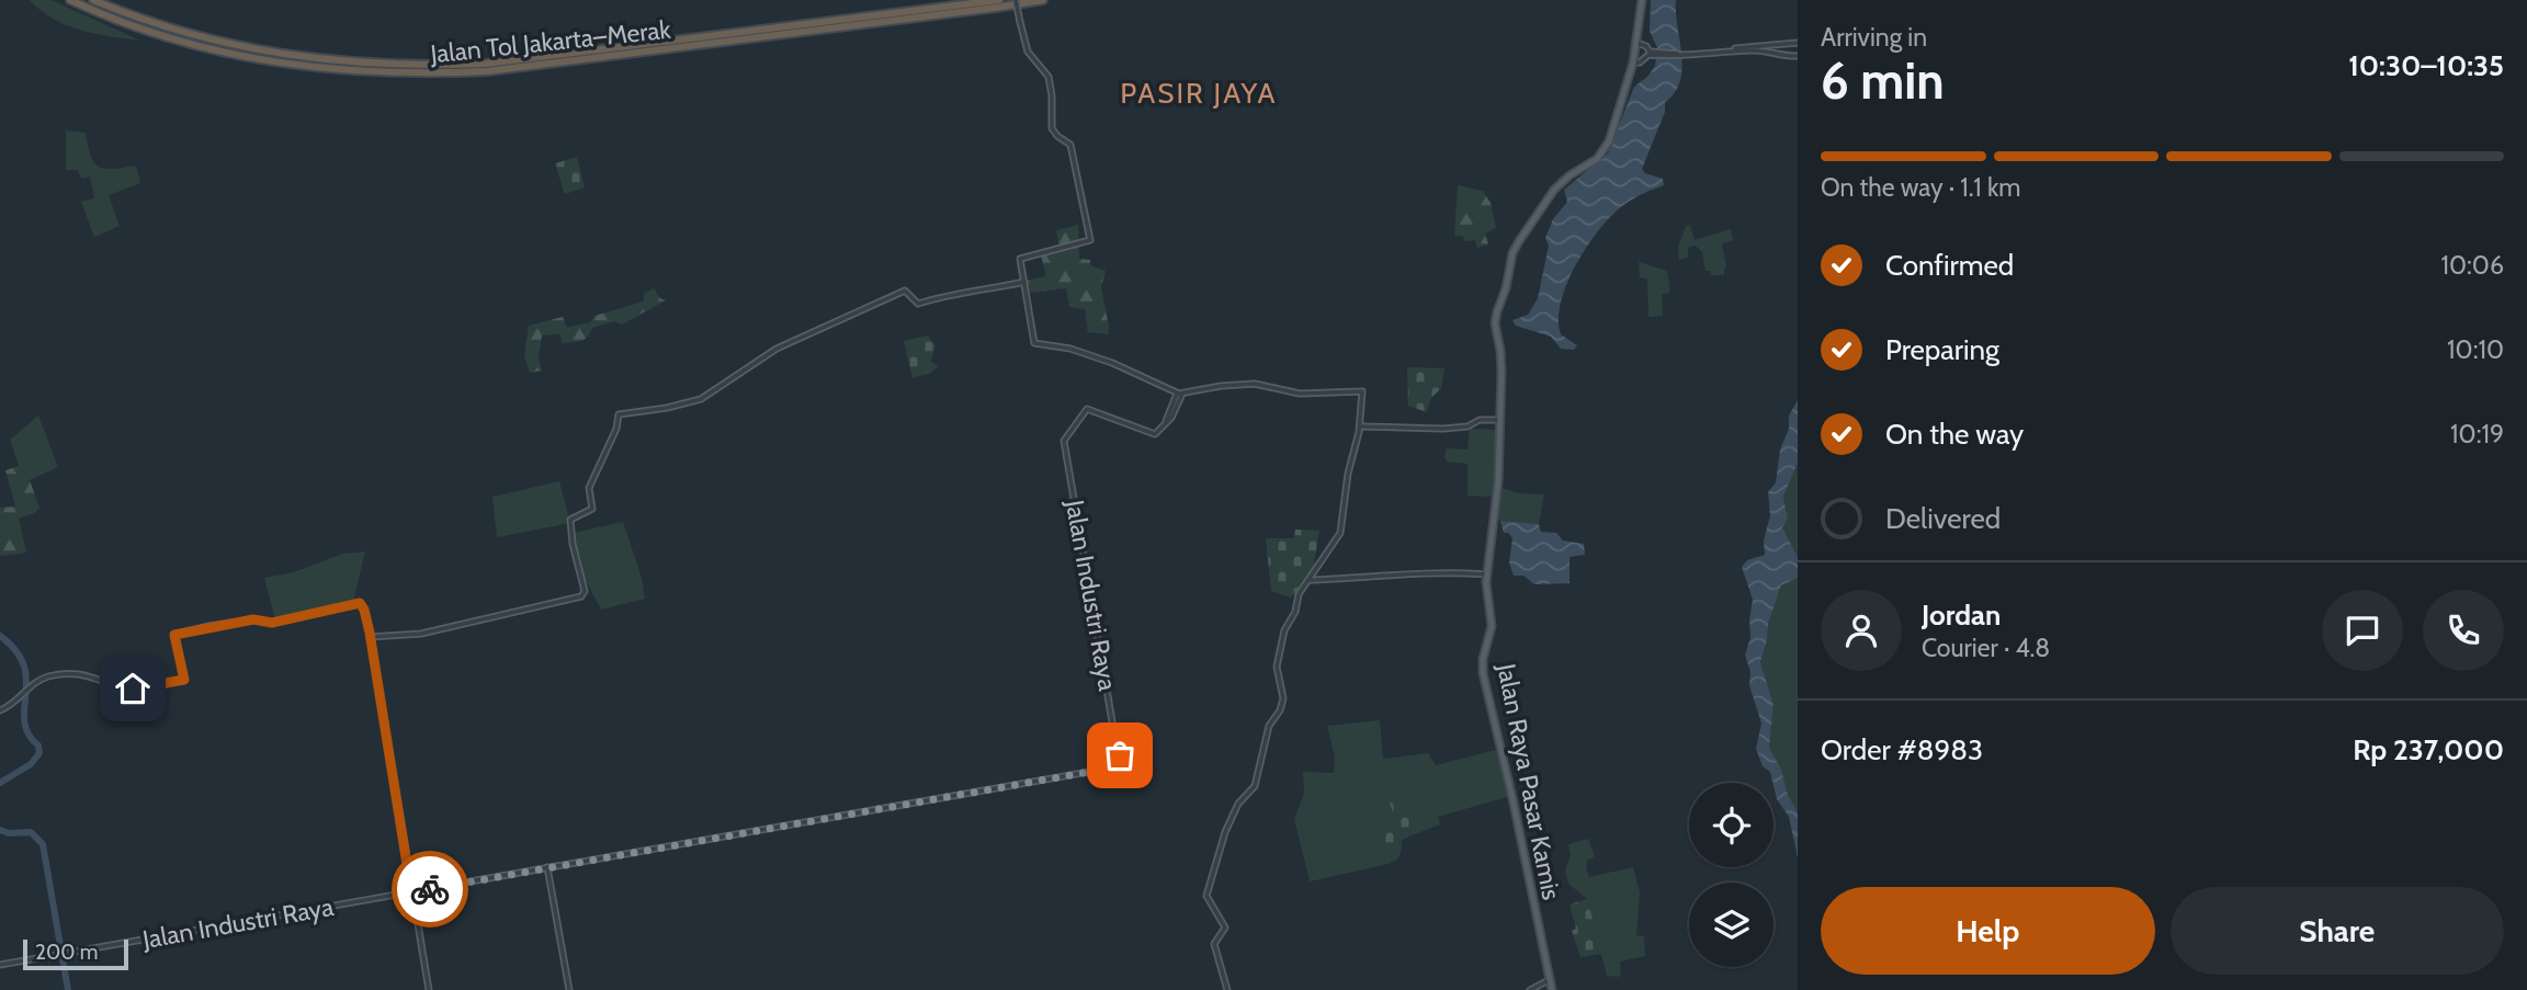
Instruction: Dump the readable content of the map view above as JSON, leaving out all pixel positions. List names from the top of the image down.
{
  "streets": {
    "highway": ["Jalan Tol Jakarta–Merak"],
    "main road": ["Jalan Raya Pasar Kamis"],
    "street": ["Jalan Industri Raya"]
  },
  "districts": ["PASIR JAYA"],
  "scale_bar": "200 m",
  "page": {
    "heading": ["6 min", "Arriving in", "10:30–10:35"],
    "panel": [
      "Jordan",
      "Courier · 4.8",
      "Order #8983",
      "Rp 237,000"
    ],
    "bar": "On the way · 1.1 km",
    "list": [
      ["Confirmed", "10:06"],
      ["Preparing", "10:10"],
      ["On the way", "10:19"],
      "Delivered"
    ],
    "buttons": ["Help", "Share"],
    "scale": "200 m"
  }
}
